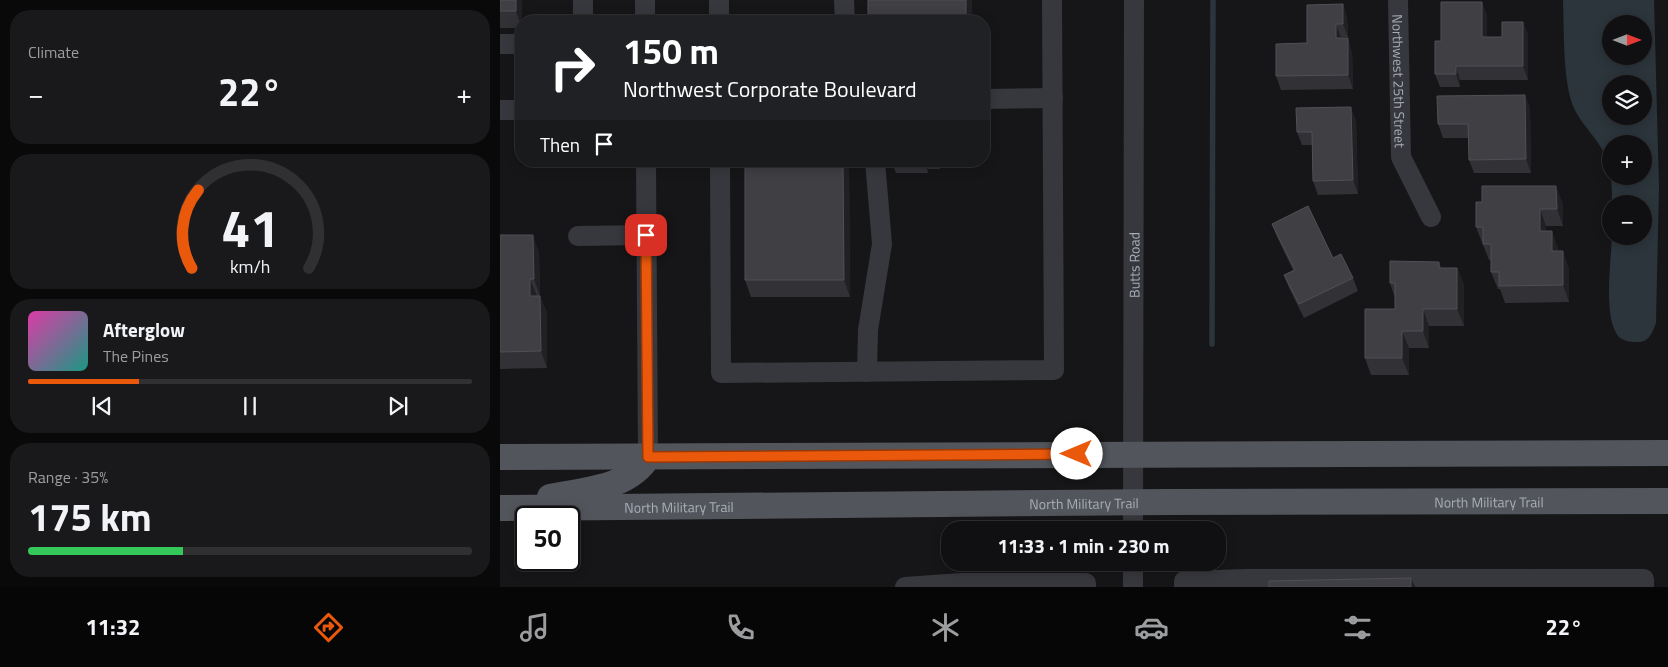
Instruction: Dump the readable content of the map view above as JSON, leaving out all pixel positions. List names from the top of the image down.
{
  "streets": {
    "main road": ["North Military Trail"],
    "street": ["Northwest 25th Street", "Butts Road"]
  },
  "crossings": [
    ["Butts Road", "North Military Trail"]
  ],
  "north": "right",
  "page": {
    "tile": [
      "Climate",
      ["Range · 35%", "175 km"]
    ],
    "map_buttons": ["+", "−"],
    "turn": ["150 m", "Northwest Corporate Boulevard"],
    "heat": ["−", "22°", "+"],
    "then": "Then",
    "song": ["Afterglow", "The Pines"],
    "limit": "50",
    "trip": "11:33 · 1 min · 230 m",
    "tabs": ["11:32", "22°"],
    "gauge": ["41", "km/h"]
  }
}
